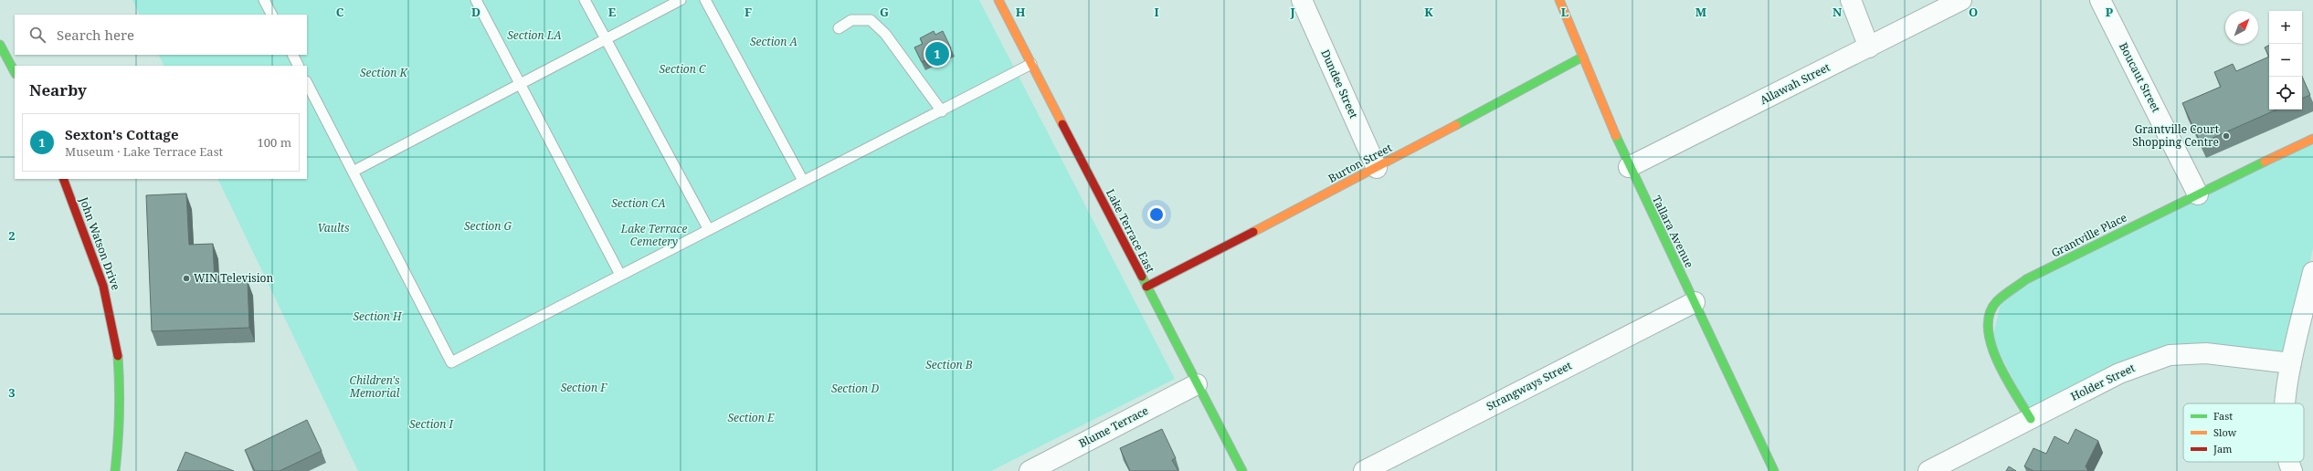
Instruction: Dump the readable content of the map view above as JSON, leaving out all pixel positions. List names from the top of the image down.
{
  "streets": {
    "street": [
      "Boucaut Street",
      "Dundee Street",
      "Allawah Street",
      "Burton Street",
      "Lake Terrace East",
      "Tallara Avenue",
      "Grantville Place",
      "John Watson Drive",
      "Holder Street",
      "Strangways Street",
      "Blume Terrace"
    ]
  },
  "crossings": [
    ["Boucaut Street", "Grantville Place"],
    ["Dundee Street", "Burton Street"],
    ["Allawah Street", "Tallara Avenue"],
    ["Burton Street", "Lake Terrace East"],
    ["Burton Street", "Tallara Avenue"],
    ["Lake Terrace East", "Blume Terrace"],
    ["Tallara Avenue", "Strangways Street"],
    ["Grantville Place", "Holder Street"]
  ],
  "parks": [
    "Section LA",
    "Section A",
    "Section C",
    "Section K",
    "Section CA",
    "Section G",
    "Vaults",
    "Lake Terrace Cemetery",
    "Section H",
    "Section B",
    "Children's Memorial",
    "Section F",
    "Section D",
    "Section E",
    "Section I"
  ],
  "places": ["Grantville Court Shopping Centre", "WIN Television"],
  "legend": ["Fast", "Slow", "Jam"],
  "north": "top right",
  "page": {
    "map_buttons": ["+", "−"],
    "search": "Search here",
    "pins": "1",
    "heading": "Nearby",
    "list": [
      {
        "mark": "1",
        "name": "Sexton's Cottage",
        "note": "Museum · Lake Terrace East",
        "value": "100 m"
      }
    ]
  },
  "grid": {
    "columns": [
      "C",
      "D",
      "E",
      "F",
      "G",
      "H",
      "I",
      "J",
      "K",
      "L",
      "M",
      "N",
      "O",
      "P"
    ],
    "rows": ["2", "3"]
  }
}
